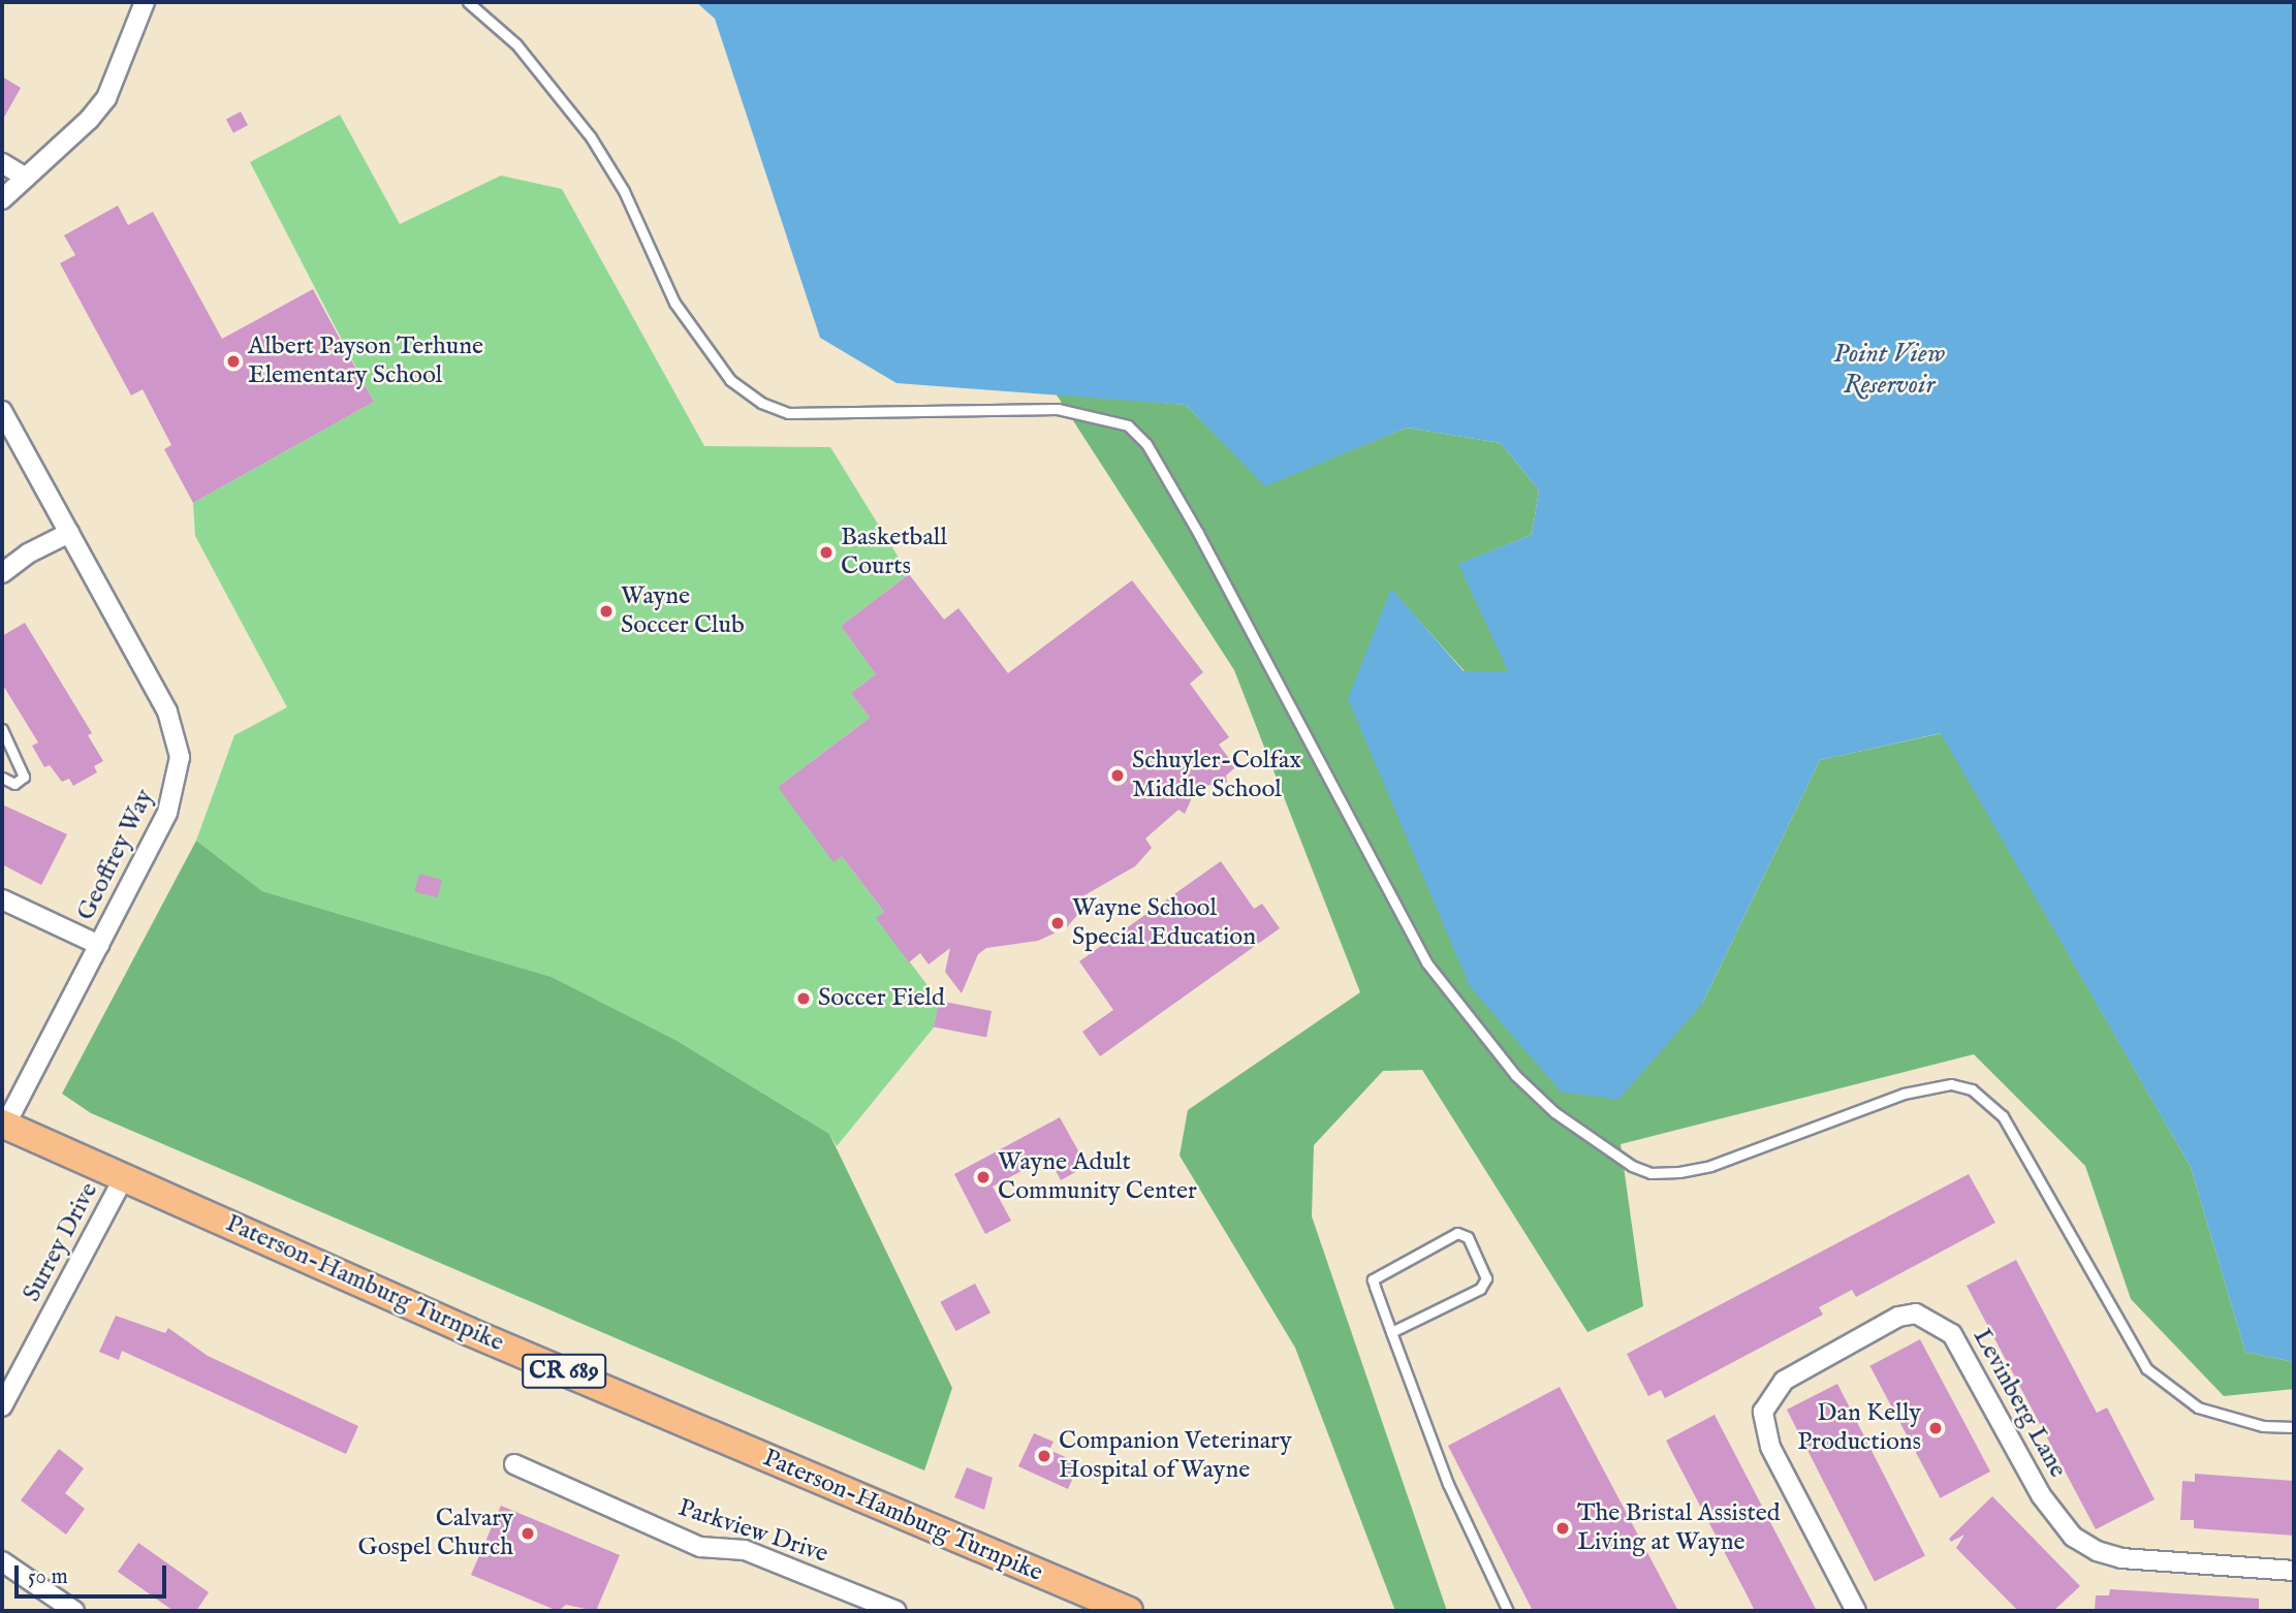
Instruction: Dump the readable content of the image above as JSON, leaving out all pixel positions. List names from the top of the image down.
{
  "streets": {
    "main road": ["Paterson-Hamburg Turnpike", "CR 689"],
    "street": [
      "Geoffrey Way",
      "Surrey Drive",
      "Levinberg Lane",
      "Parkview Drive"
    ]
  },
  "crossings": [
    ["Geoffrey Way", "Paterson-Hamburg Turnpike"],
    ["Surrey Drive", "Paterson-Hamburg Turnpike"]
  ],
  "water": ["Point View Reservoir"],
  "places": [
    "Albert Payson Terhune Elementary School",
    "Basketball Courts",
    "Wayne Soccer Club",
    "Schuyler-Colfax Middle School",
    "Wayne School Special Education",
    "Soccer Field",
    "Wayne Adult Community Center",
    "Dan Kelly Productions",
    "Companion Veterinary Hospital of Wayne",
    "The Bristal Assisted Living at Wayne",
    "Calvary Gospel Church"
  ],
  "scale_bar": "50 m"
}
